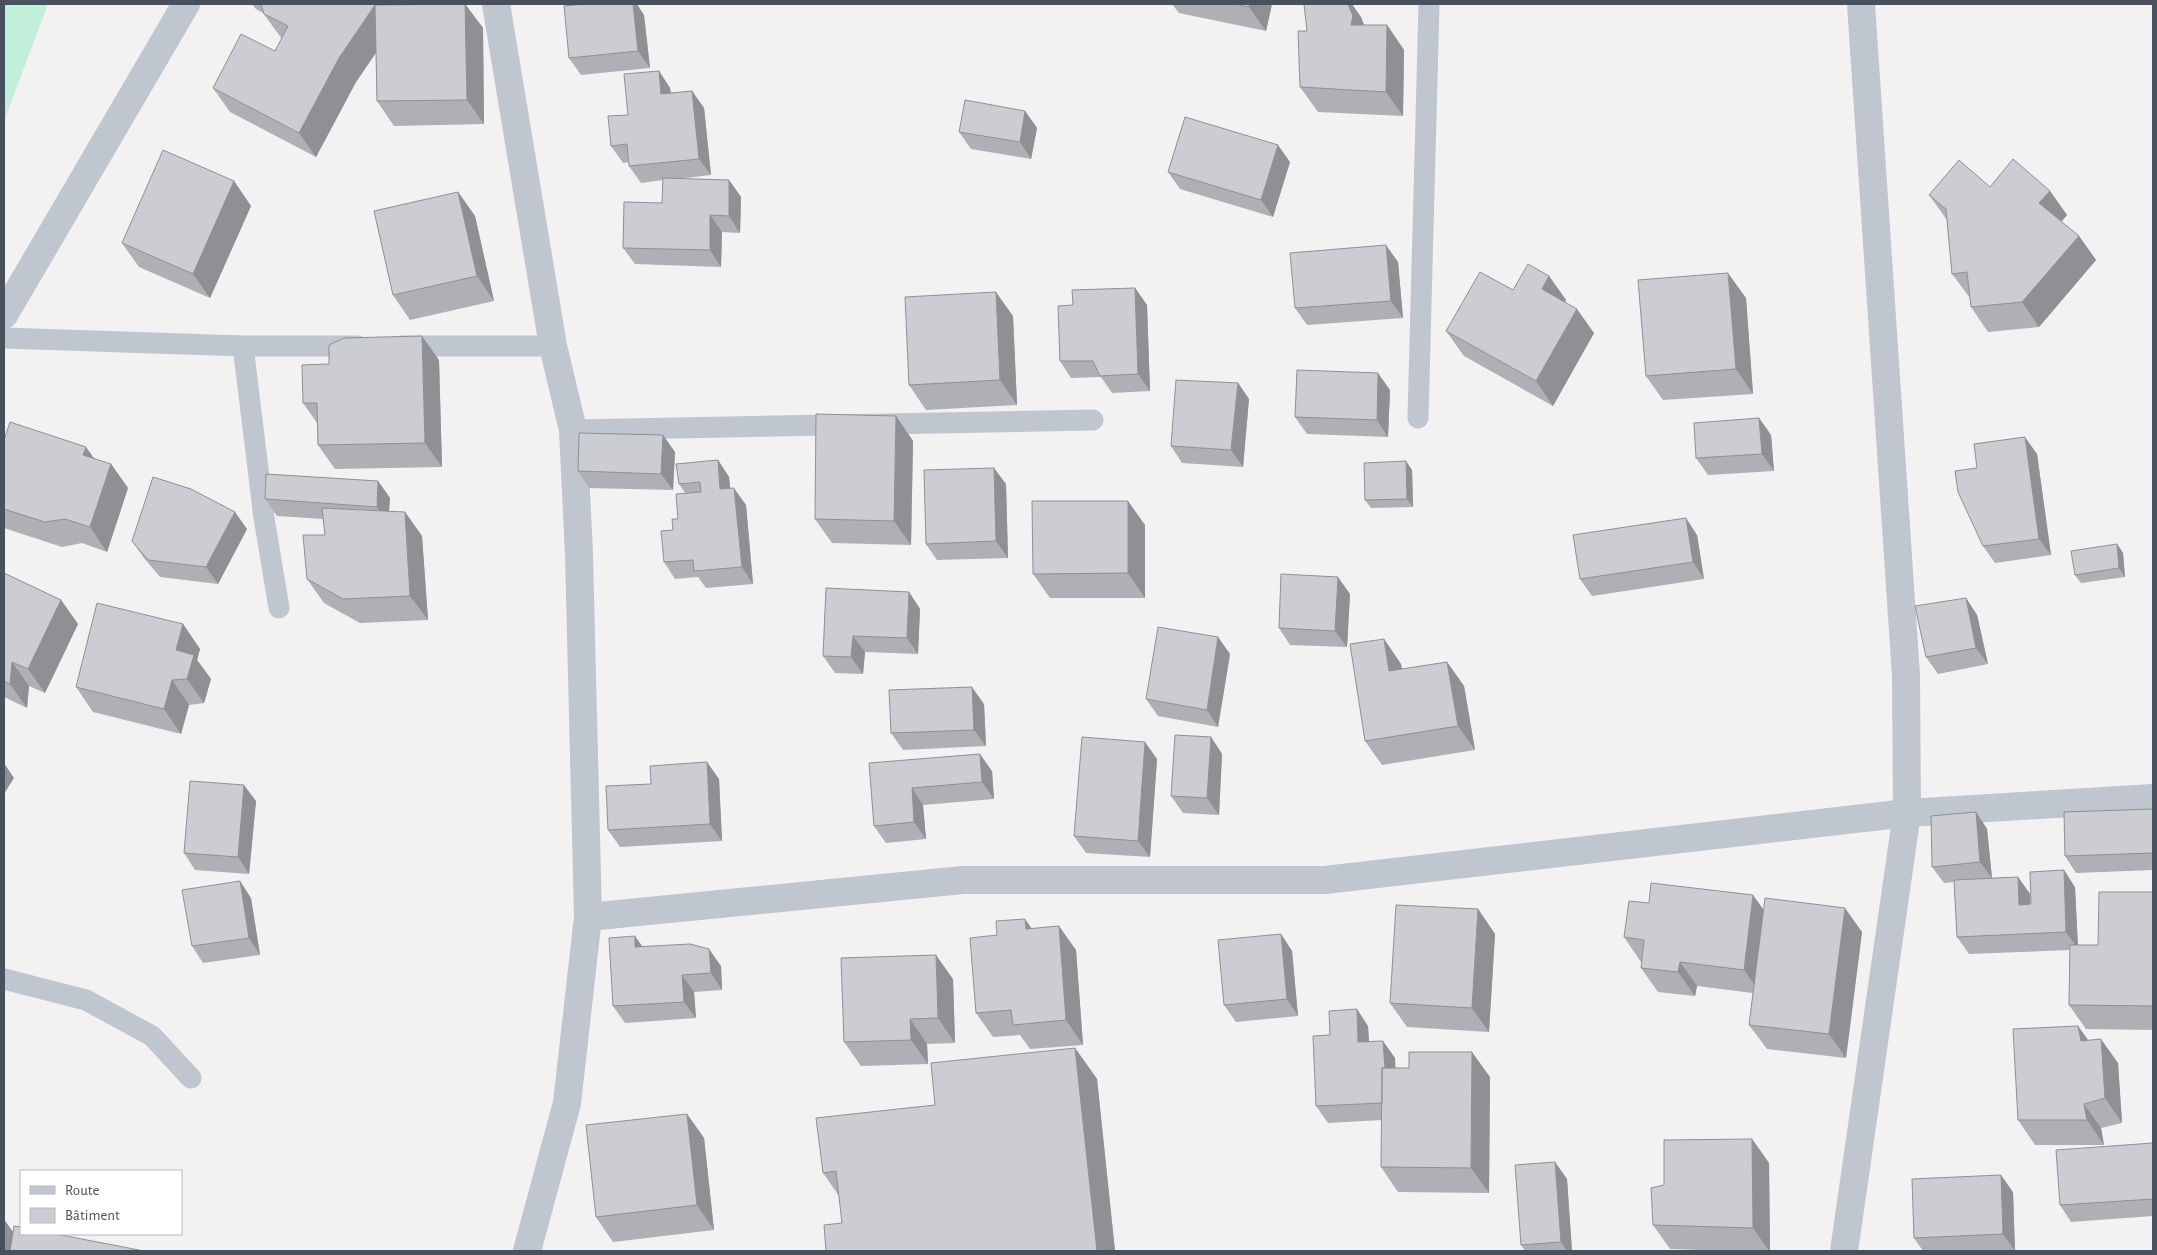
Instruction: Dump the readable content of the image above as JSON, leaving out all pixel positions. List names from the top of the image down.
{
  "legend": ["Route", "Bâtiment"]
}
